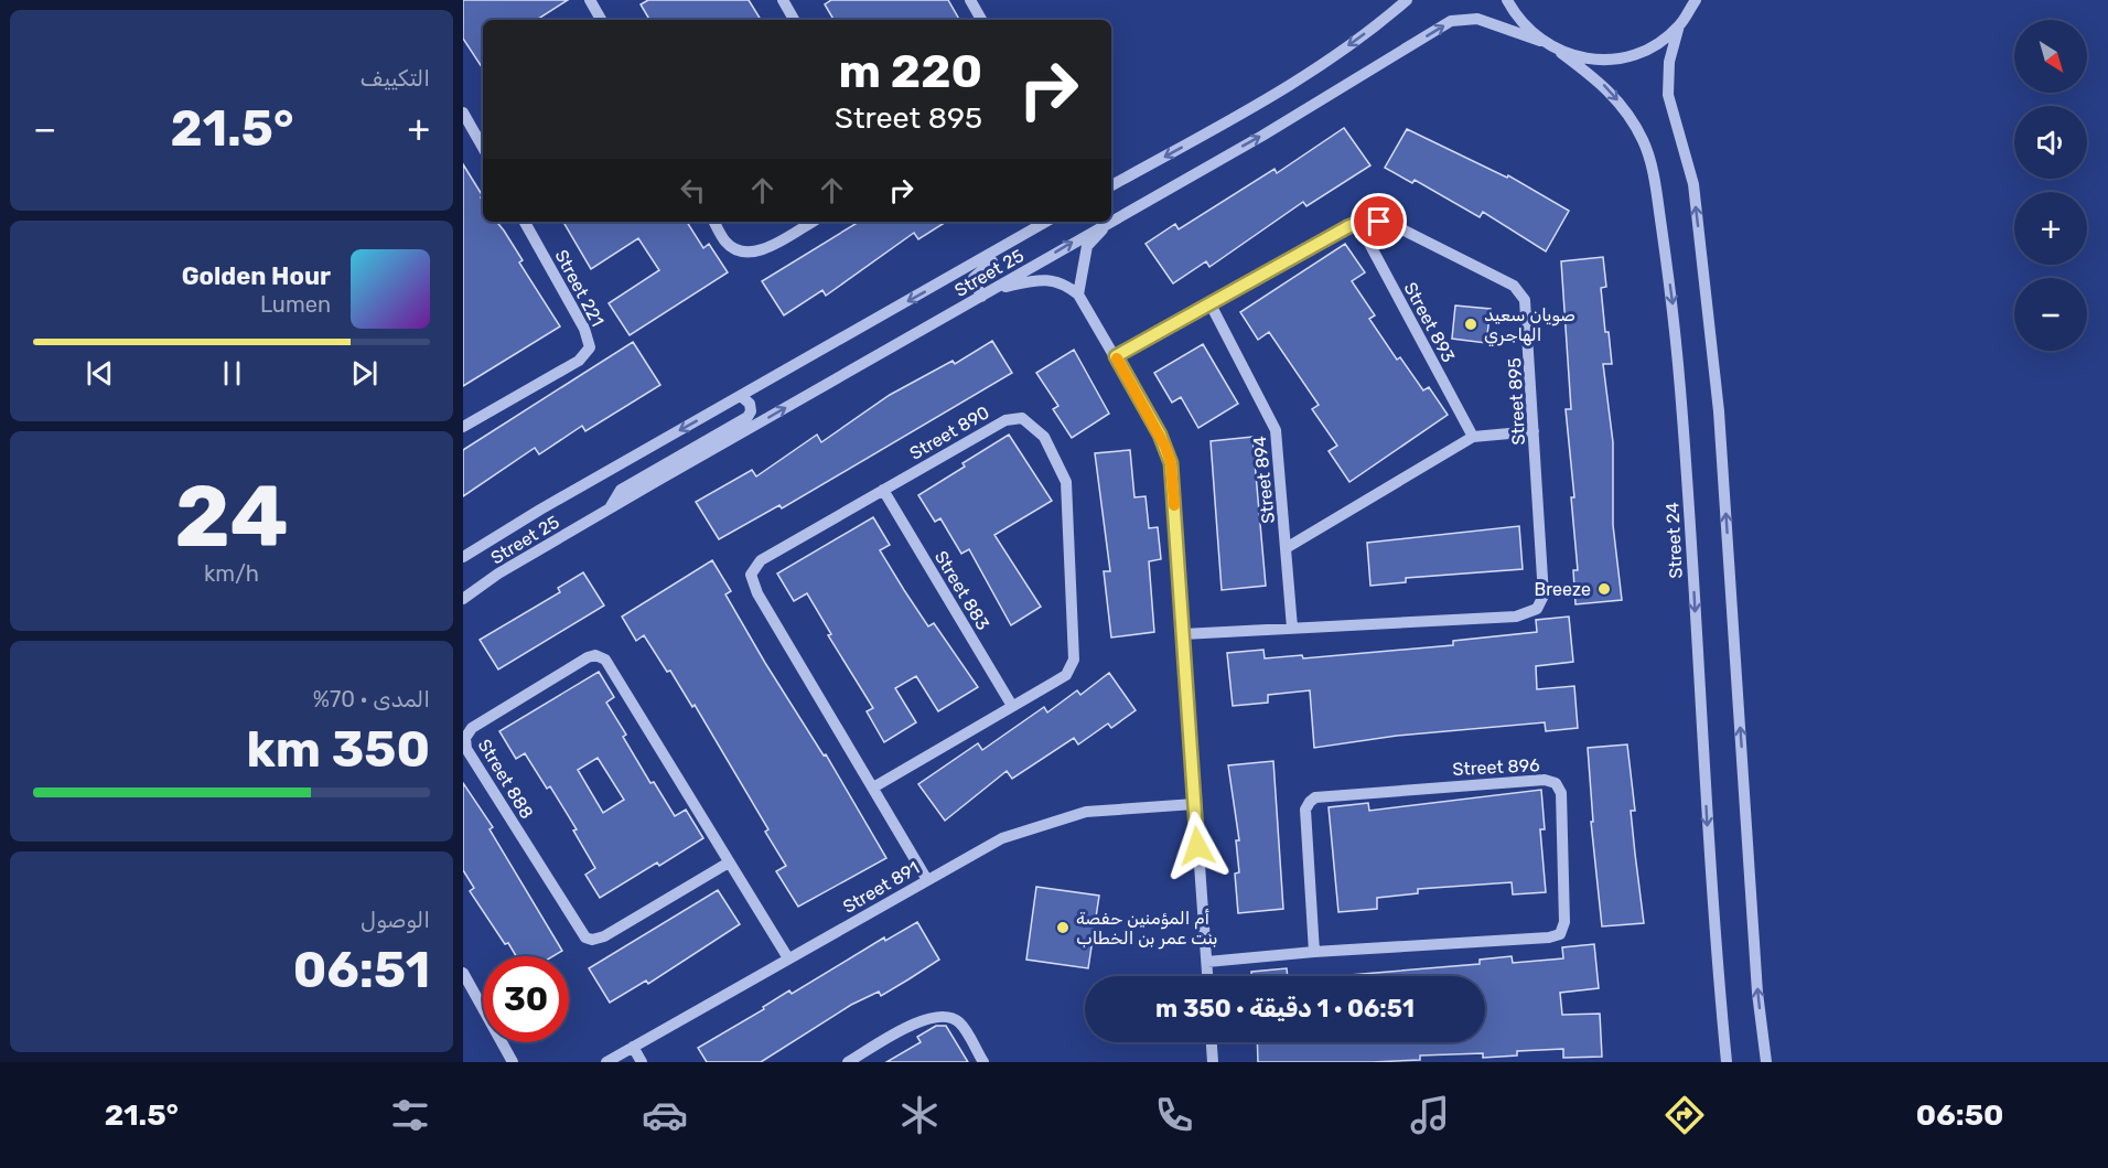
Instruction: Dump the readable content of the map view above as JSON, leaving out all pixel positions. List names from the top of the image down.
{
  "streets": {
    "street": [
      "Street 25",
      "Street 221",
      "Street 893",
      "Street 895",
      "Street 890",
      "Street 894",
      "Street 24",
      "Street 883",
      "Street 896",
      "Street 888",
      "Street 891"
    ]
  },
  "crossings": [
    ["Street 893", "Street 895"],
    ["Street 895", "Street 894"],
    ["Street 890", "Street 883"],
    ["Street 890", "Street 891"],
    ["Street 888", "Street 891"]
  ],
  "places": ["صويان سعيد الهاجري", "Breeze", "أم المؤمنين حفصة بنت عمر بن الخطاب"],
  "north": "bottom right",
  "page": {
    "tile": [
      "التكييف",
      ["24", "km/h"],
      ["المدى · 70%", "350 km"],
      ["الوصول", "06:51"]
    ],
    "map_buttons": ["+", "−"],
    "turn": ["220 m", "Street 895"],
    "heat": ["−", "21.5°", "+"],
    "song": ["Golden Hour", "Lumen"],
    "limit": "30",
    "trip": "06:51 · 1 دقيقة · 350 m",
    "tabs": ["06:50", "21.5°"]
  }
}
